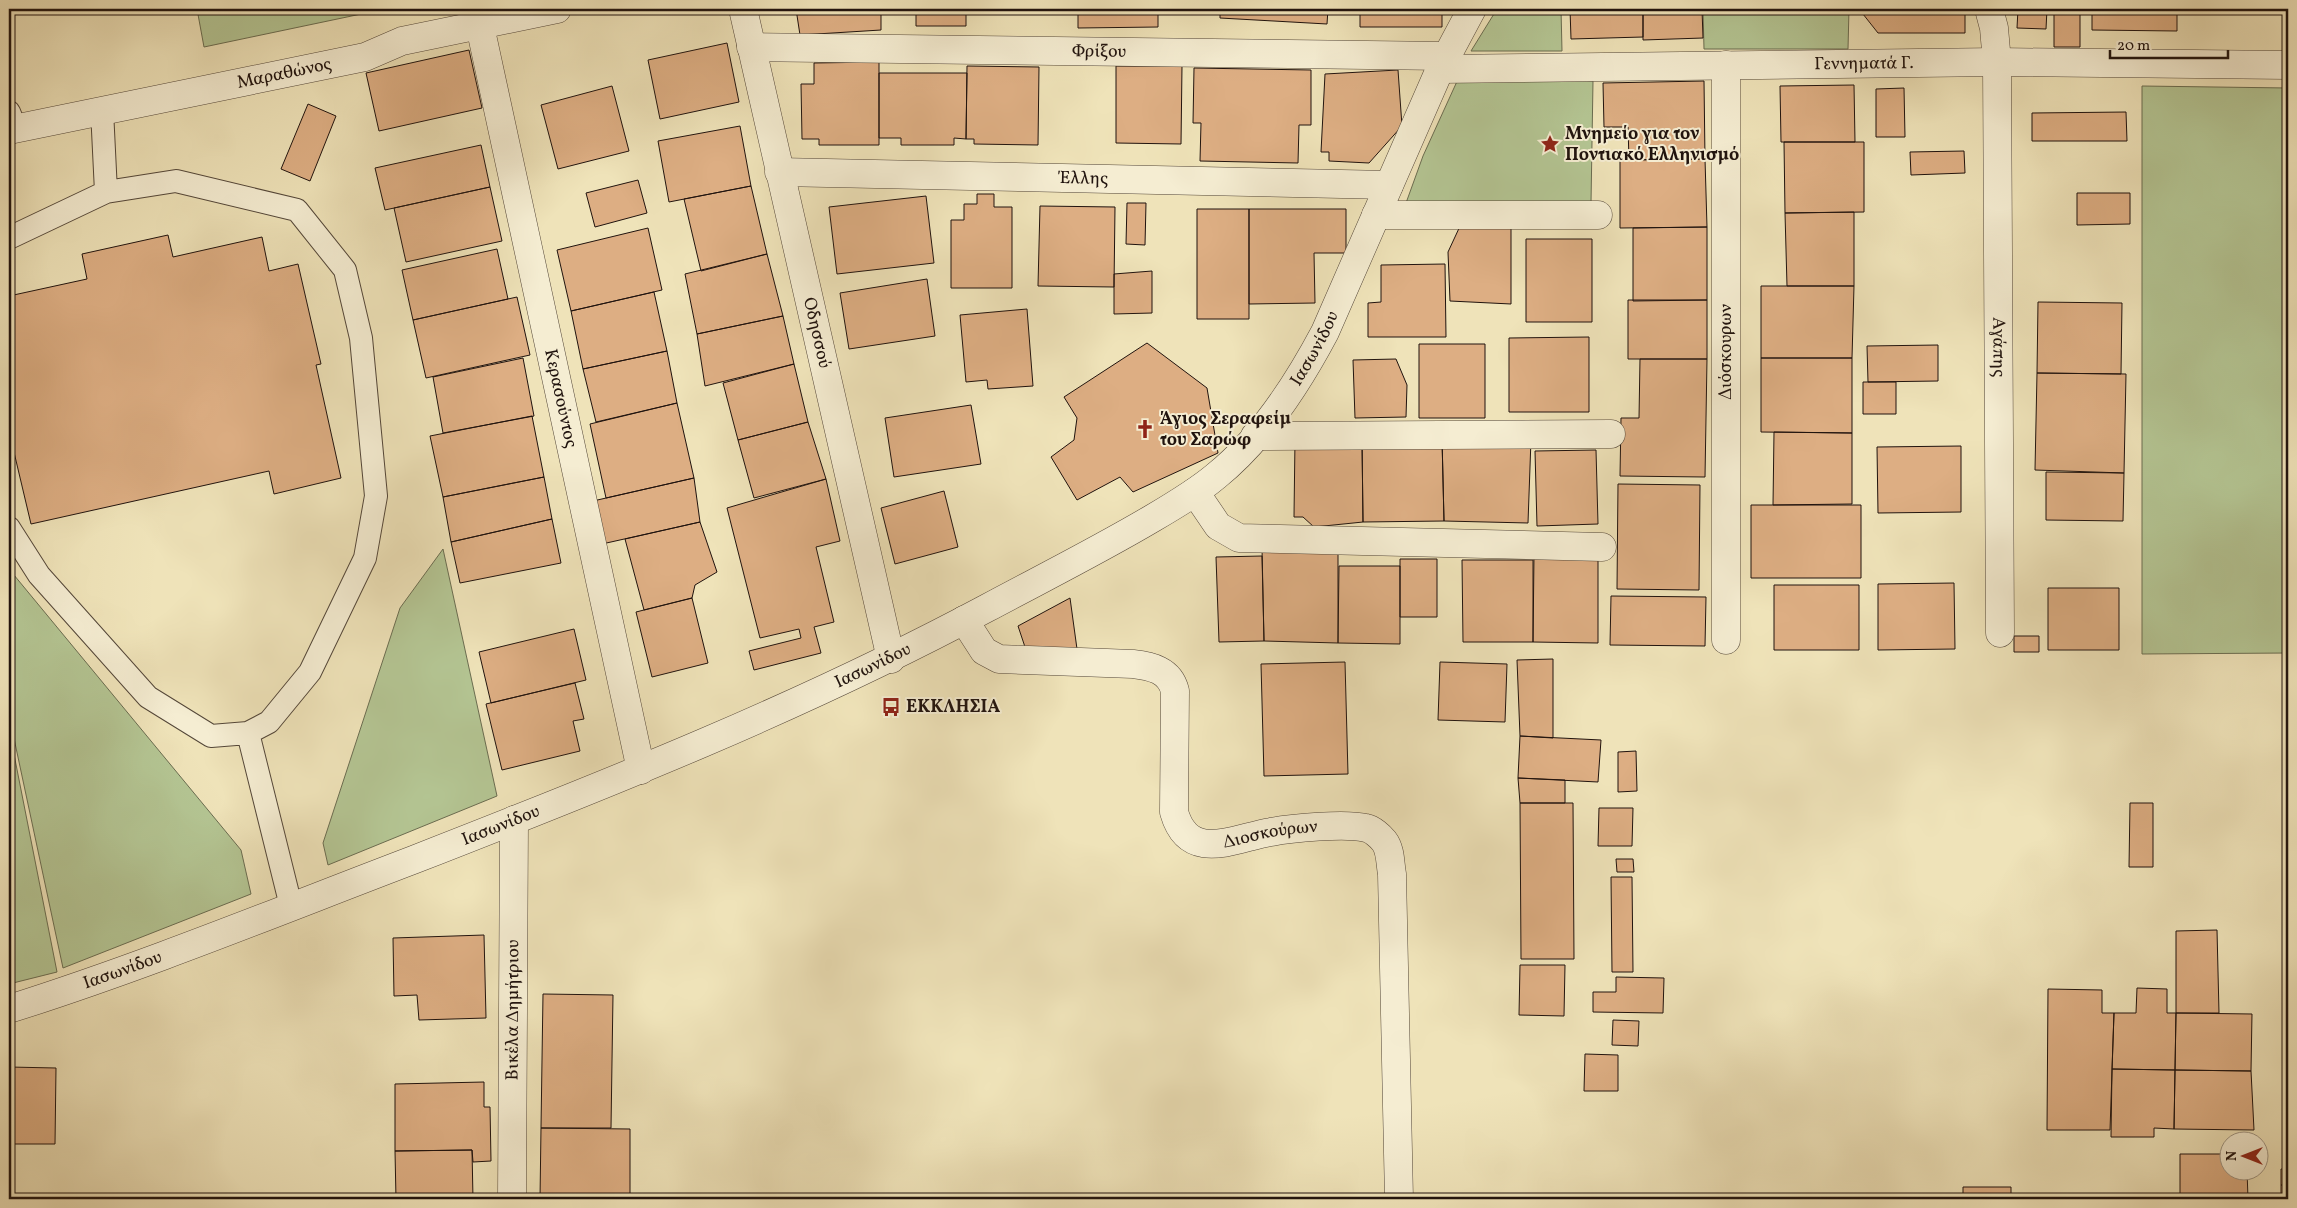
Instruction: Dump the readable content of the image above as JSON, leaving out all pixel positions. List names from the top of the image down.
{
  "streets": {
    "street": [
      "Φρίξου",
      "Γεννηματά Γ.",
      "Μαραθώνος",
      "Έλλης",
      "Οδησσού",
      "Αγάπης",
      "Ιασωνίδου",
      "Διόσκουρων",
      "Κερασούντος",
      "Διοσκούρων",
      "Βικέλα Δημήτριου"
    ]
  },
  "crossings": [
    ["Φρίξου", "Γεννηματά Γ."],
    ["Φρίξου", "Οδησσού"],
    ["Φρίξου", "Ιασωνίδου"],
    ["Γεννηματά Γ.", "Αγάπης"],
    ["Γεννηματά Γ.", "Ιασωνίδου"],
    ["Γεννηματά Γ.", "Διόσκουρων"],
    ["Μαραθώνος", "Κερασούντος"],
    ["Έλλης", "Οδησσού"],
    ["Έλλης", "Ιασωνίδου"],
    ["Οδησσού", "Ιασωνίδου"],
    ["Ιασωνίδου", "Κερασούντος"],
    ["Ιασωνίδου", "Διοσκούρων"],
    ["Ιασωνίδου", "Βικέλα Δημήτριου"]
  ],
  "places": {
    "place": ["Μνημείο για τον Ποντιακό Ελληνισμό"],
    "church": ["Άγιος Σεραφείμ του Σαρώφ"],
    "bus stop": ["ΕΚΚΛΗΣΙΑ"]
  },
  "scale_bar": "20 m",
  "north": "left"
}
